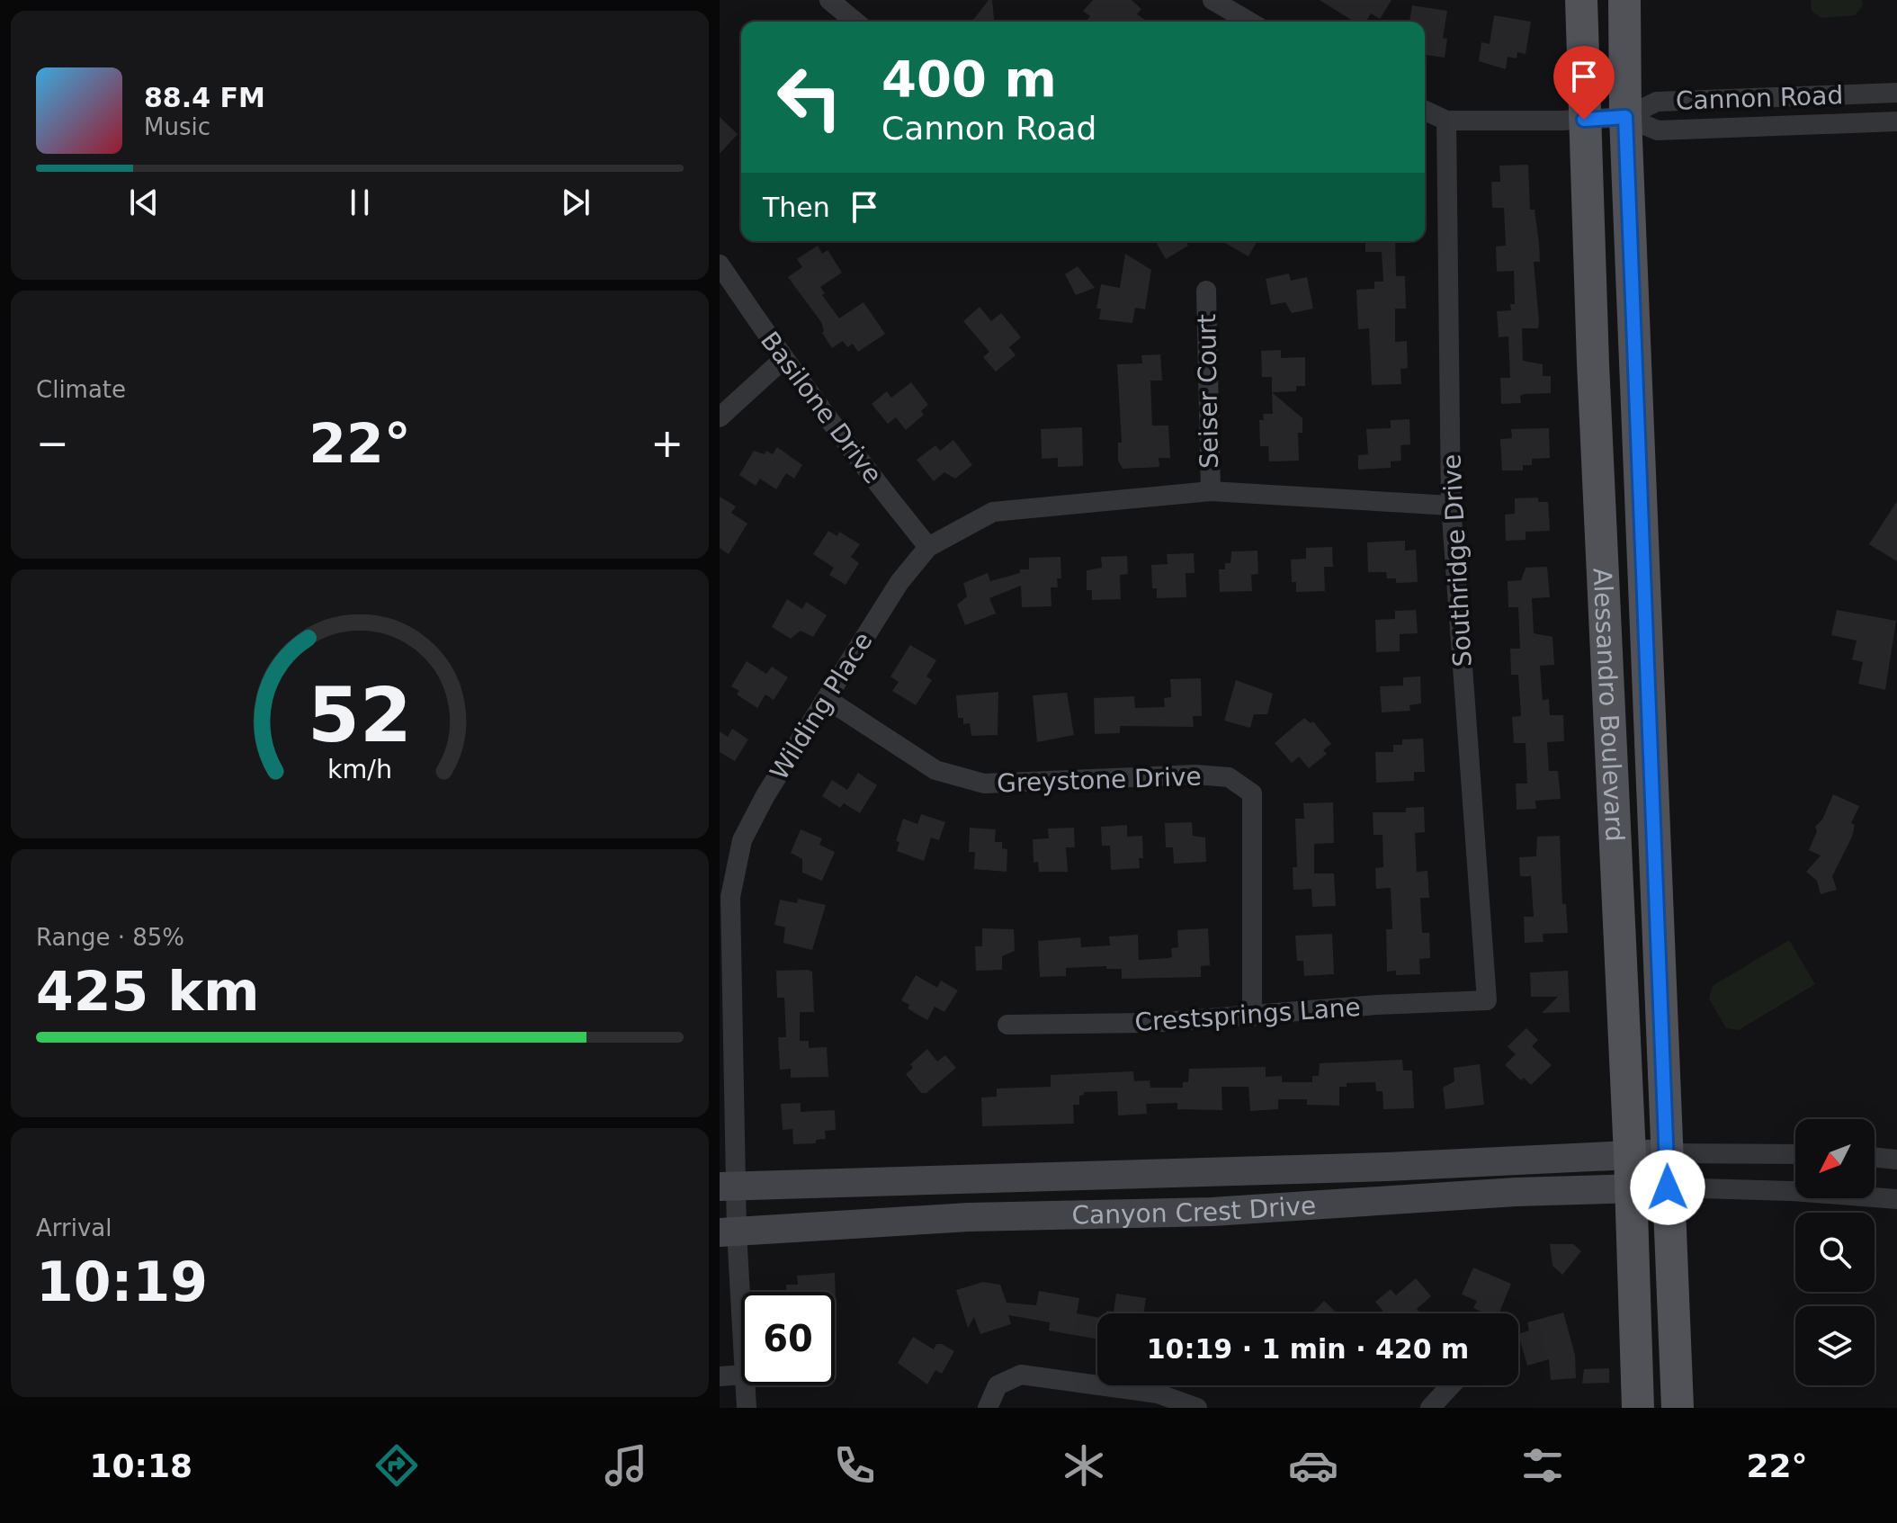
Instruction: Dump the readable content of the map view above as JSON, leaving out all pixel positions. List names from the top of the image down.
{
  "streets": {
    "main road": ["Alessandro Boulevard", "Canyon Crest Drive"],
    "street": [
      "Cannon Road",
      "Seiser Court",
      "Basilone Drive",
      "Southridge Drive",
      "Wilding Place",
      "Greystone Drive",
      "Crestsprings Lane"
    ]
  },
  "crossings": [
    ["Cannon Road", "Southridge Drive"],
    ["Cannon Road", "Alessandro Boulevard"],
    ["Seiser Court", "Wilding Place"],
    ["Basilone Drive", "Wilding Place"],
    ["Southridge Drive", "Wilding Place"],
    ["Southridge Drive", "Crestsprings Lane"],
    ["Alessandro Boulevard", "Canyon Crest Drive"],
    ["Wilding Place", "Greystone Drive"],
    ["Wilding Place", "Canyon Crest Drive"],
    ["Greystone Drive", "Crestsprings Lane"]
  ],
  "north": "bottom left",
  "page": {
    "turn": ["400 m", "Cannon Road"],
    "song": ["88.4 FM", "Music"],
    "then": "Then",
    "tile": [
      "Climate",
      ["Range · 85%", "425 km"],
      ["Arrival", "10:19"]
    ],
    "heat": ["−", "22°", "+"],
    "limit": "60",
    "trip": "10:19 · 1 min · 420 m",
    "tabs": ["10:18", "22°"],
    "gauge": ["52", "km/h"]
  }
}
